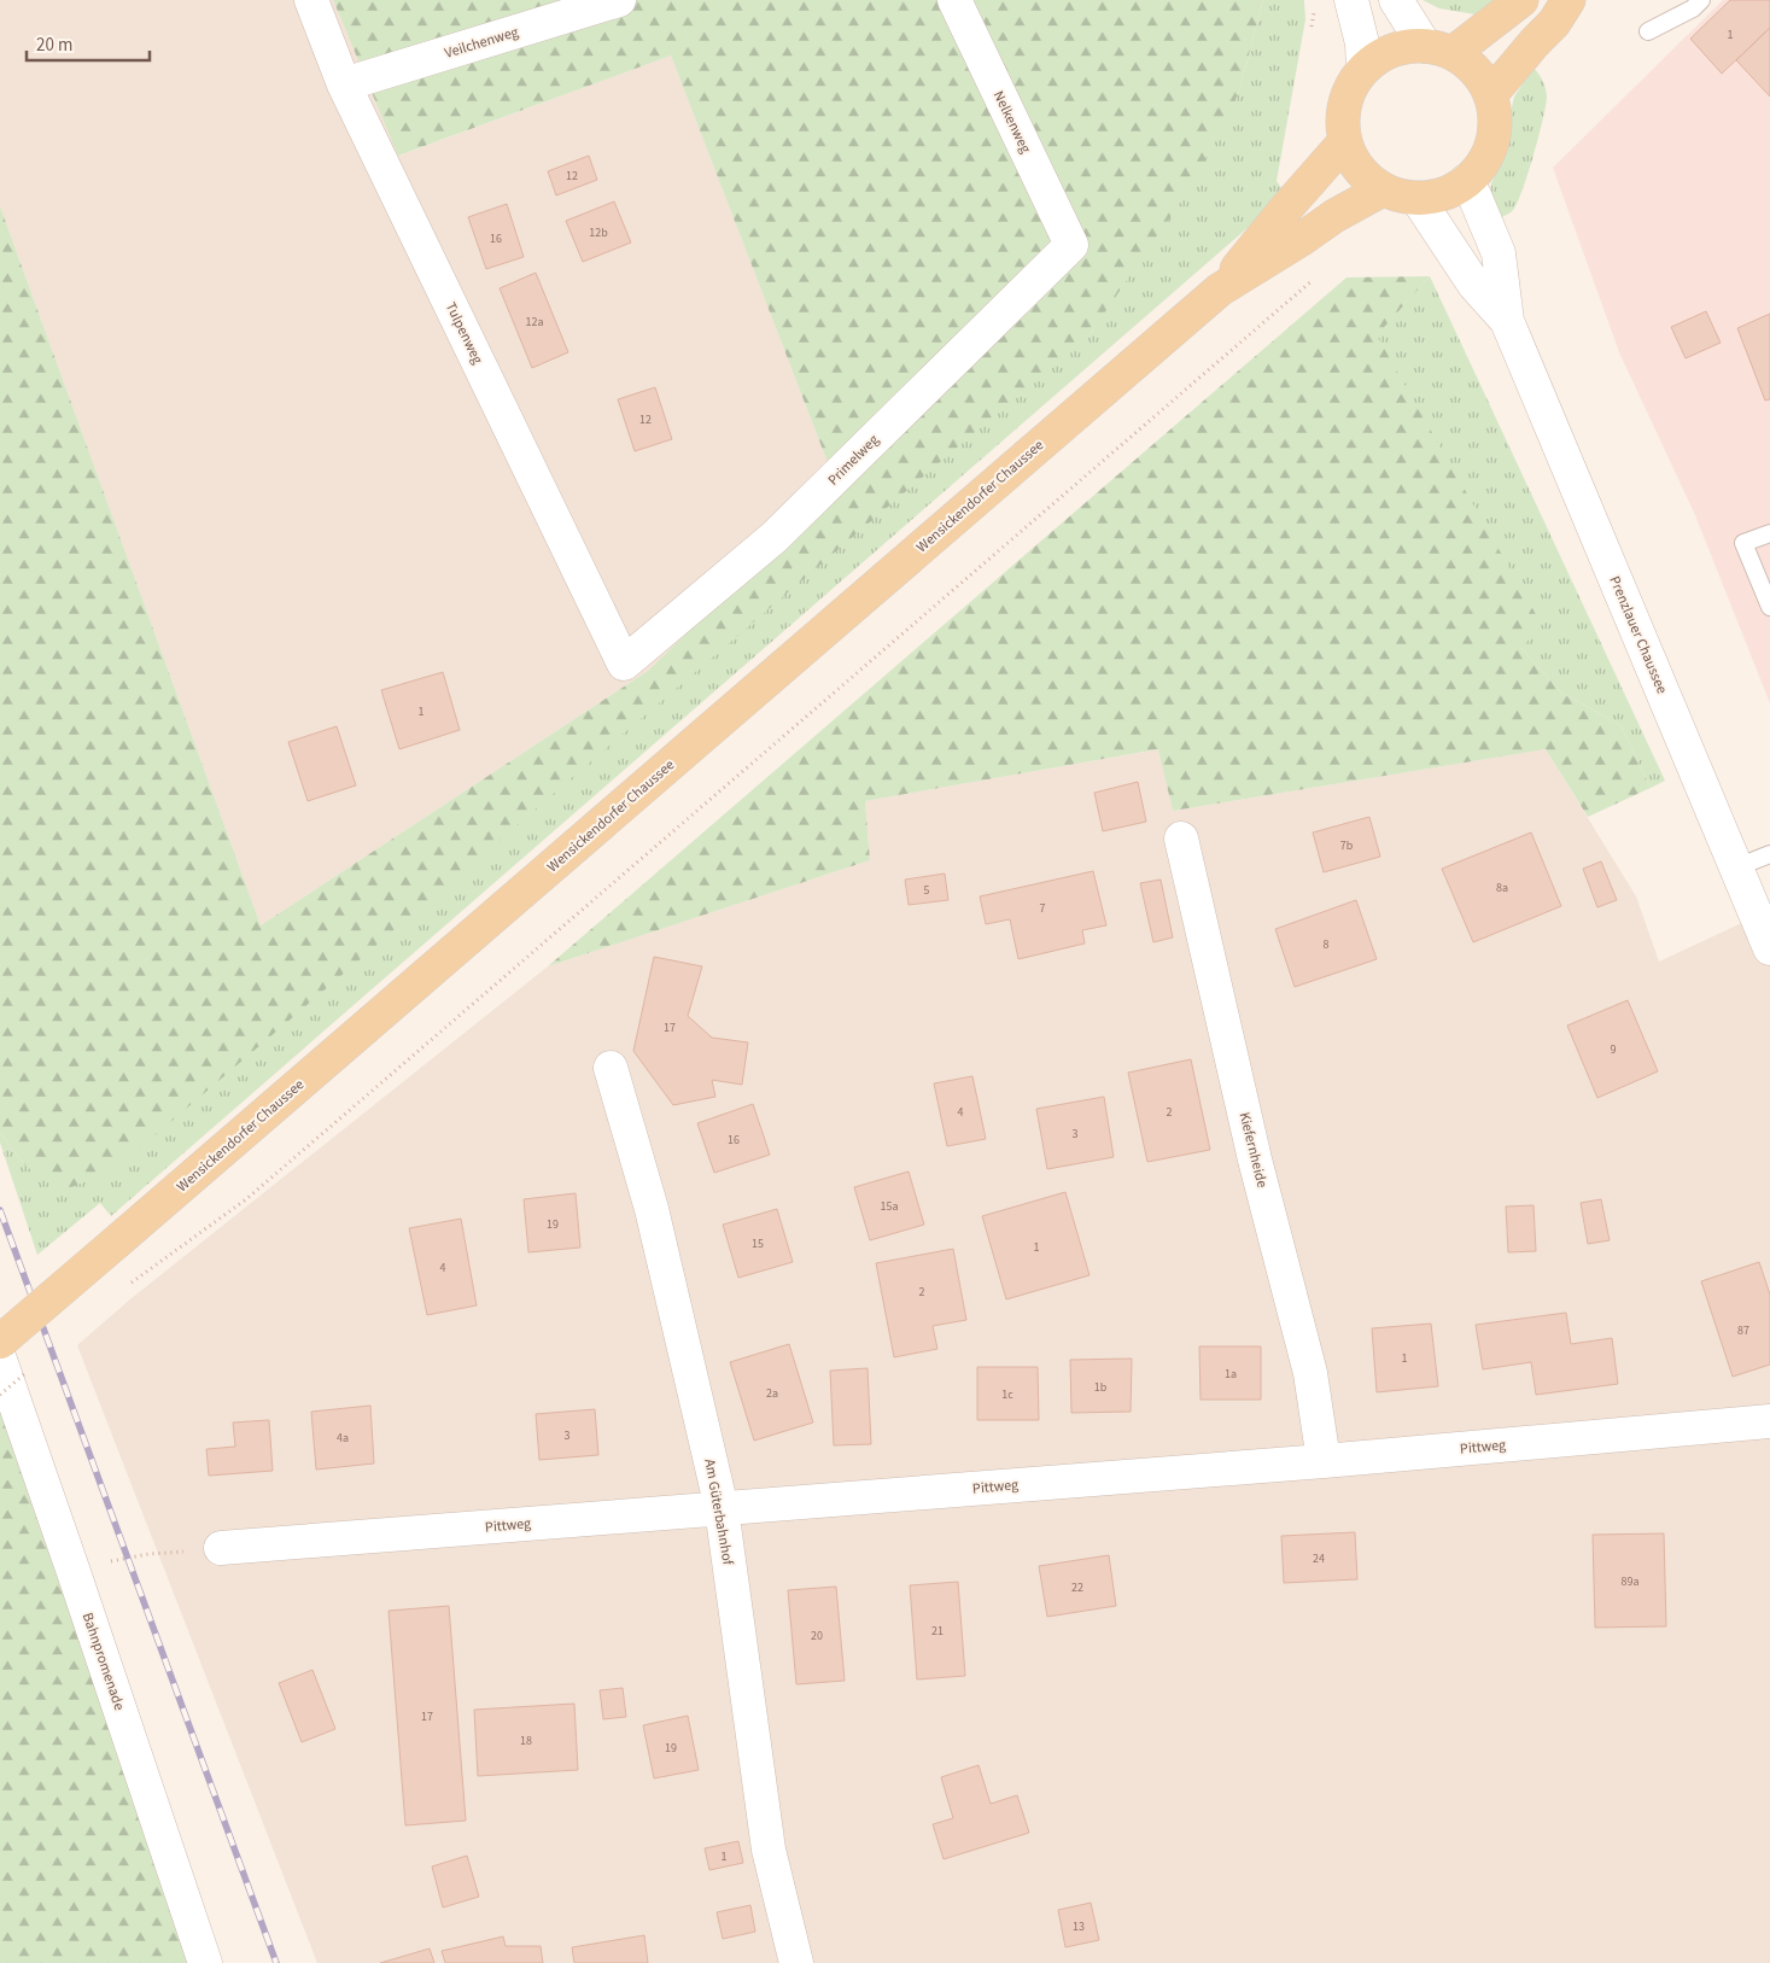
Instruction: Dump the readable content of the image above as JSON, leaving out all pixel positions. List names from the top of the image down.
{
  "streets": {
    "main road": ["Wensickendorfer Chaussee"],
    "street": [
      "Veilchenweg",
      "Nelkenweg",
      "Tulpenweg",
      "Primelweg",
      "Prenzlauer Chaussee",
      "Kiefernheide",
      "Pittweg",
      "Am Güterbahnhof",
      "Bahnpromenade"
    ]
  },
  "crossings": [
    ["Veilchenweg", "Tulpenweg"],
    ["Nelkenweg", "Primelweg"],
    ["Tulpenweg", "Primelweg"],
    ["Wensickendorfer Chaussee", "Prenzlauer Chaussee"],
    ["Kiefernheide", "Pittweg"],
    ["Pittweg", "Am Güterbahnhof"]
  ],
  "house_numbers": [
    "1",
    "12",
    "12b",
    "16",
    "12a",
    "12",
    "1",
    "7b",
    "8a",
    "5",
    "7",
    "8",
    "17",
    "9",
    "4",
    "2",
    "3",
    "16",
    "15a",
    "19",
    "15",
    "1",
    "4",
    "2",
    "87",
    "1",
    "1a",
    "1b",
    "2a",
    "1c",
    "3",
    "4a",
    "24",
    "89a",
    "22",
    "21",
    "20",
    "17",
    "18",
    "19",
    "1",
    "13"
  ],
  "scale_bar": "20 m"
}
